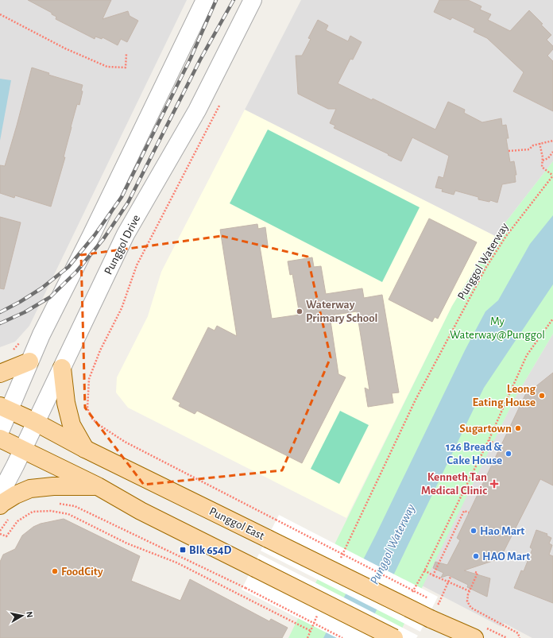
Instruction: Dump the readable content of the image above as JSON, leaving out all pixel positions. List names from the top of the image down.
{
  "streets": {
    "main road": ["Punggol East"],
    "street": ["Punggol Drive"],
    "path": ["Punggol Waterway"]
  },
  "crossings": [
    ["Punggol Drive", "Punggol East"]
  ],
  "water": ["Punggol Waterway"],
  "parks": ["My Waterway@Punggol"],
  "places": {
    "other": [
      "Waterway Primary School",
      "Leong Eating House",
      "Sugartown",
      "126 Bread & Cake House",
      "Hao Mart",
      "HAO Mart",
      "FoodCity"
    ],
    "health": ["Kenneth Tan Medical Clinic"],
    "transit": ["Blk 654D"]
  },
  "north": "right"
}
